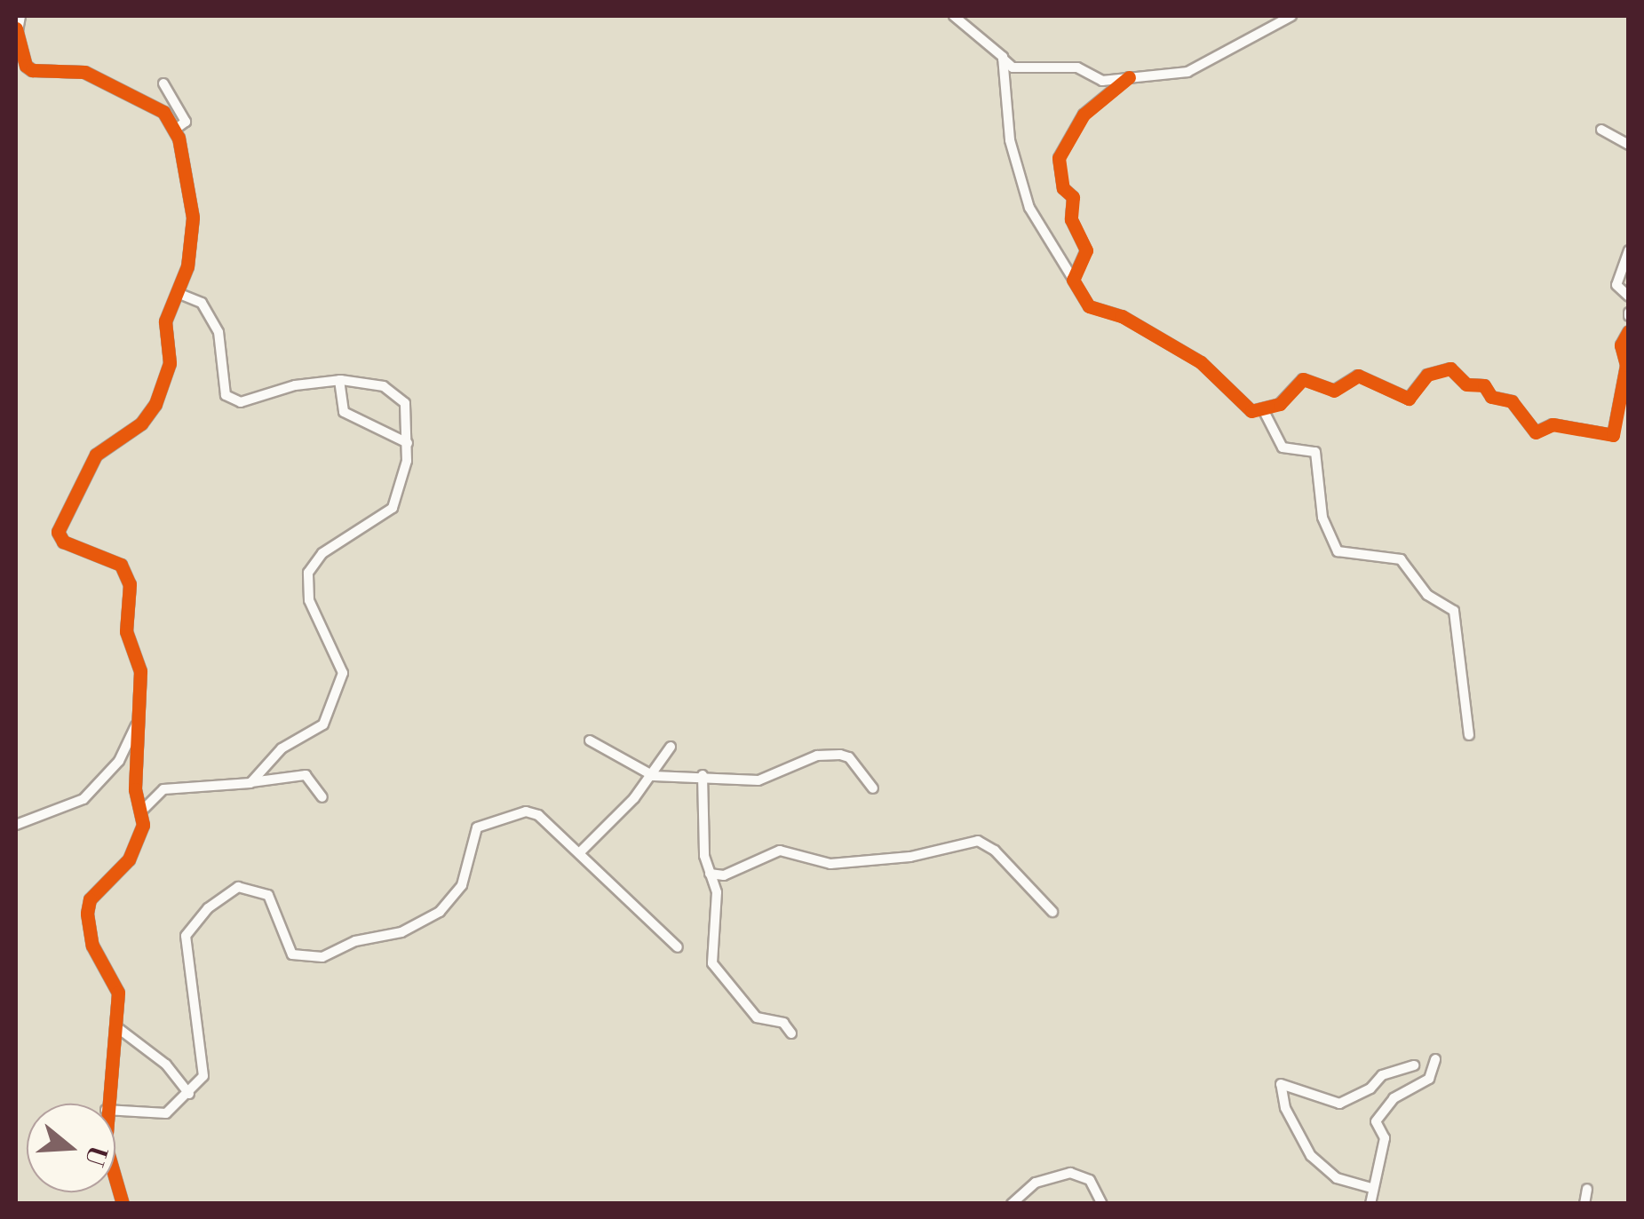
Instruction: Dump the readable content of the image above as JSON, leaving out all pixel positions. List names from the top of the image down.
{
  "north": "right"
}
